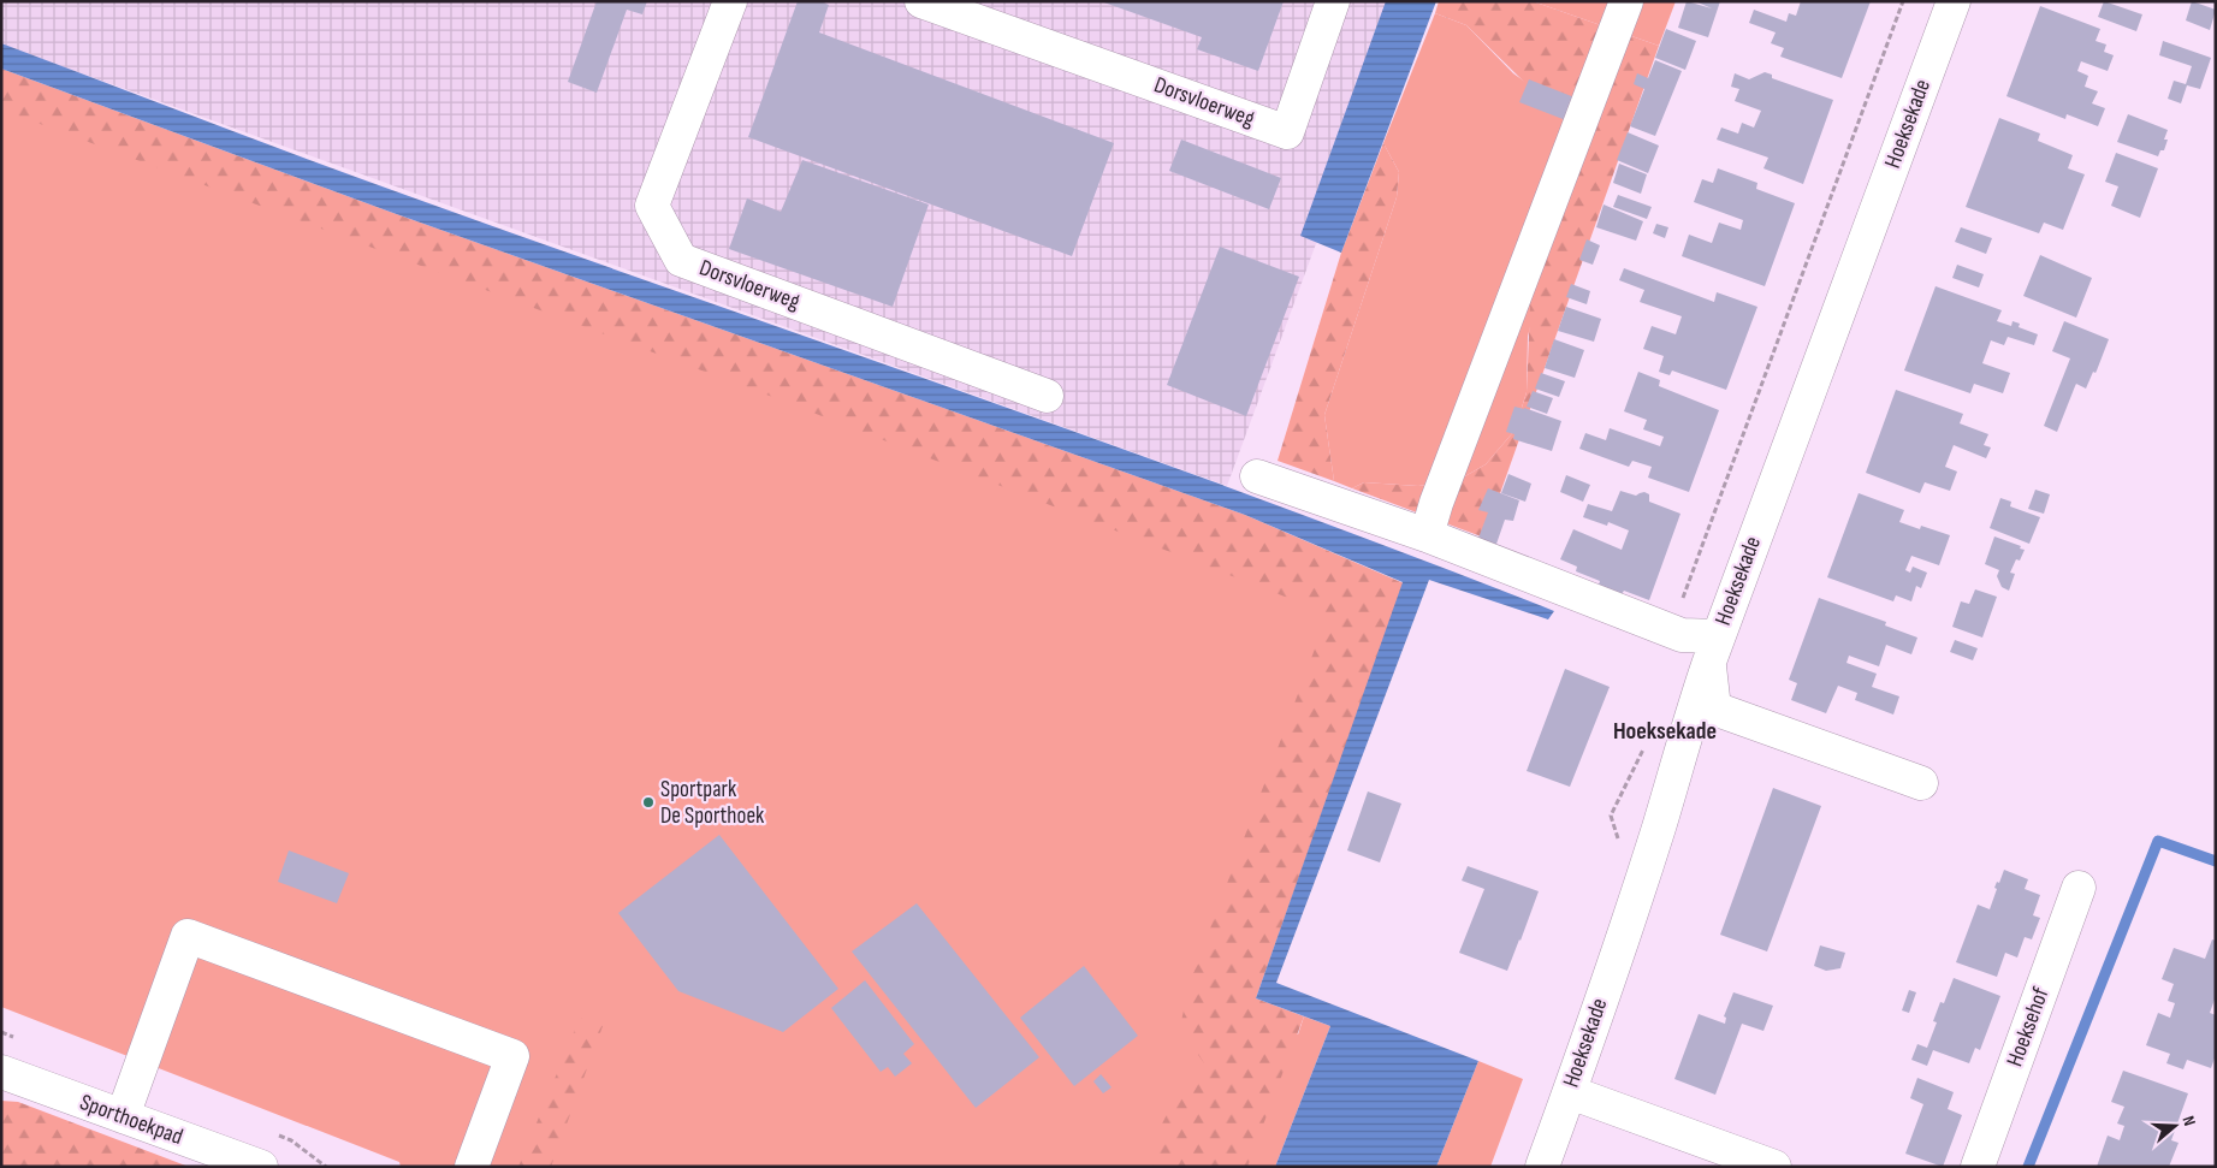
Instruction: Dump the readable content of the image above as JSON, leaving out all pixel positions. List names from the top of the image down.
{
  "streets": {
    "street": [
      "Dorsvloerweg",
      "Hoeksekade",
      "Hoeksehof",
      "Sporthoekpad"
    ]
  },
  "districts": ["Hoeksekade"],
  "places": ["Sportpark De Sporthoek"],
  "north": "right"
}
